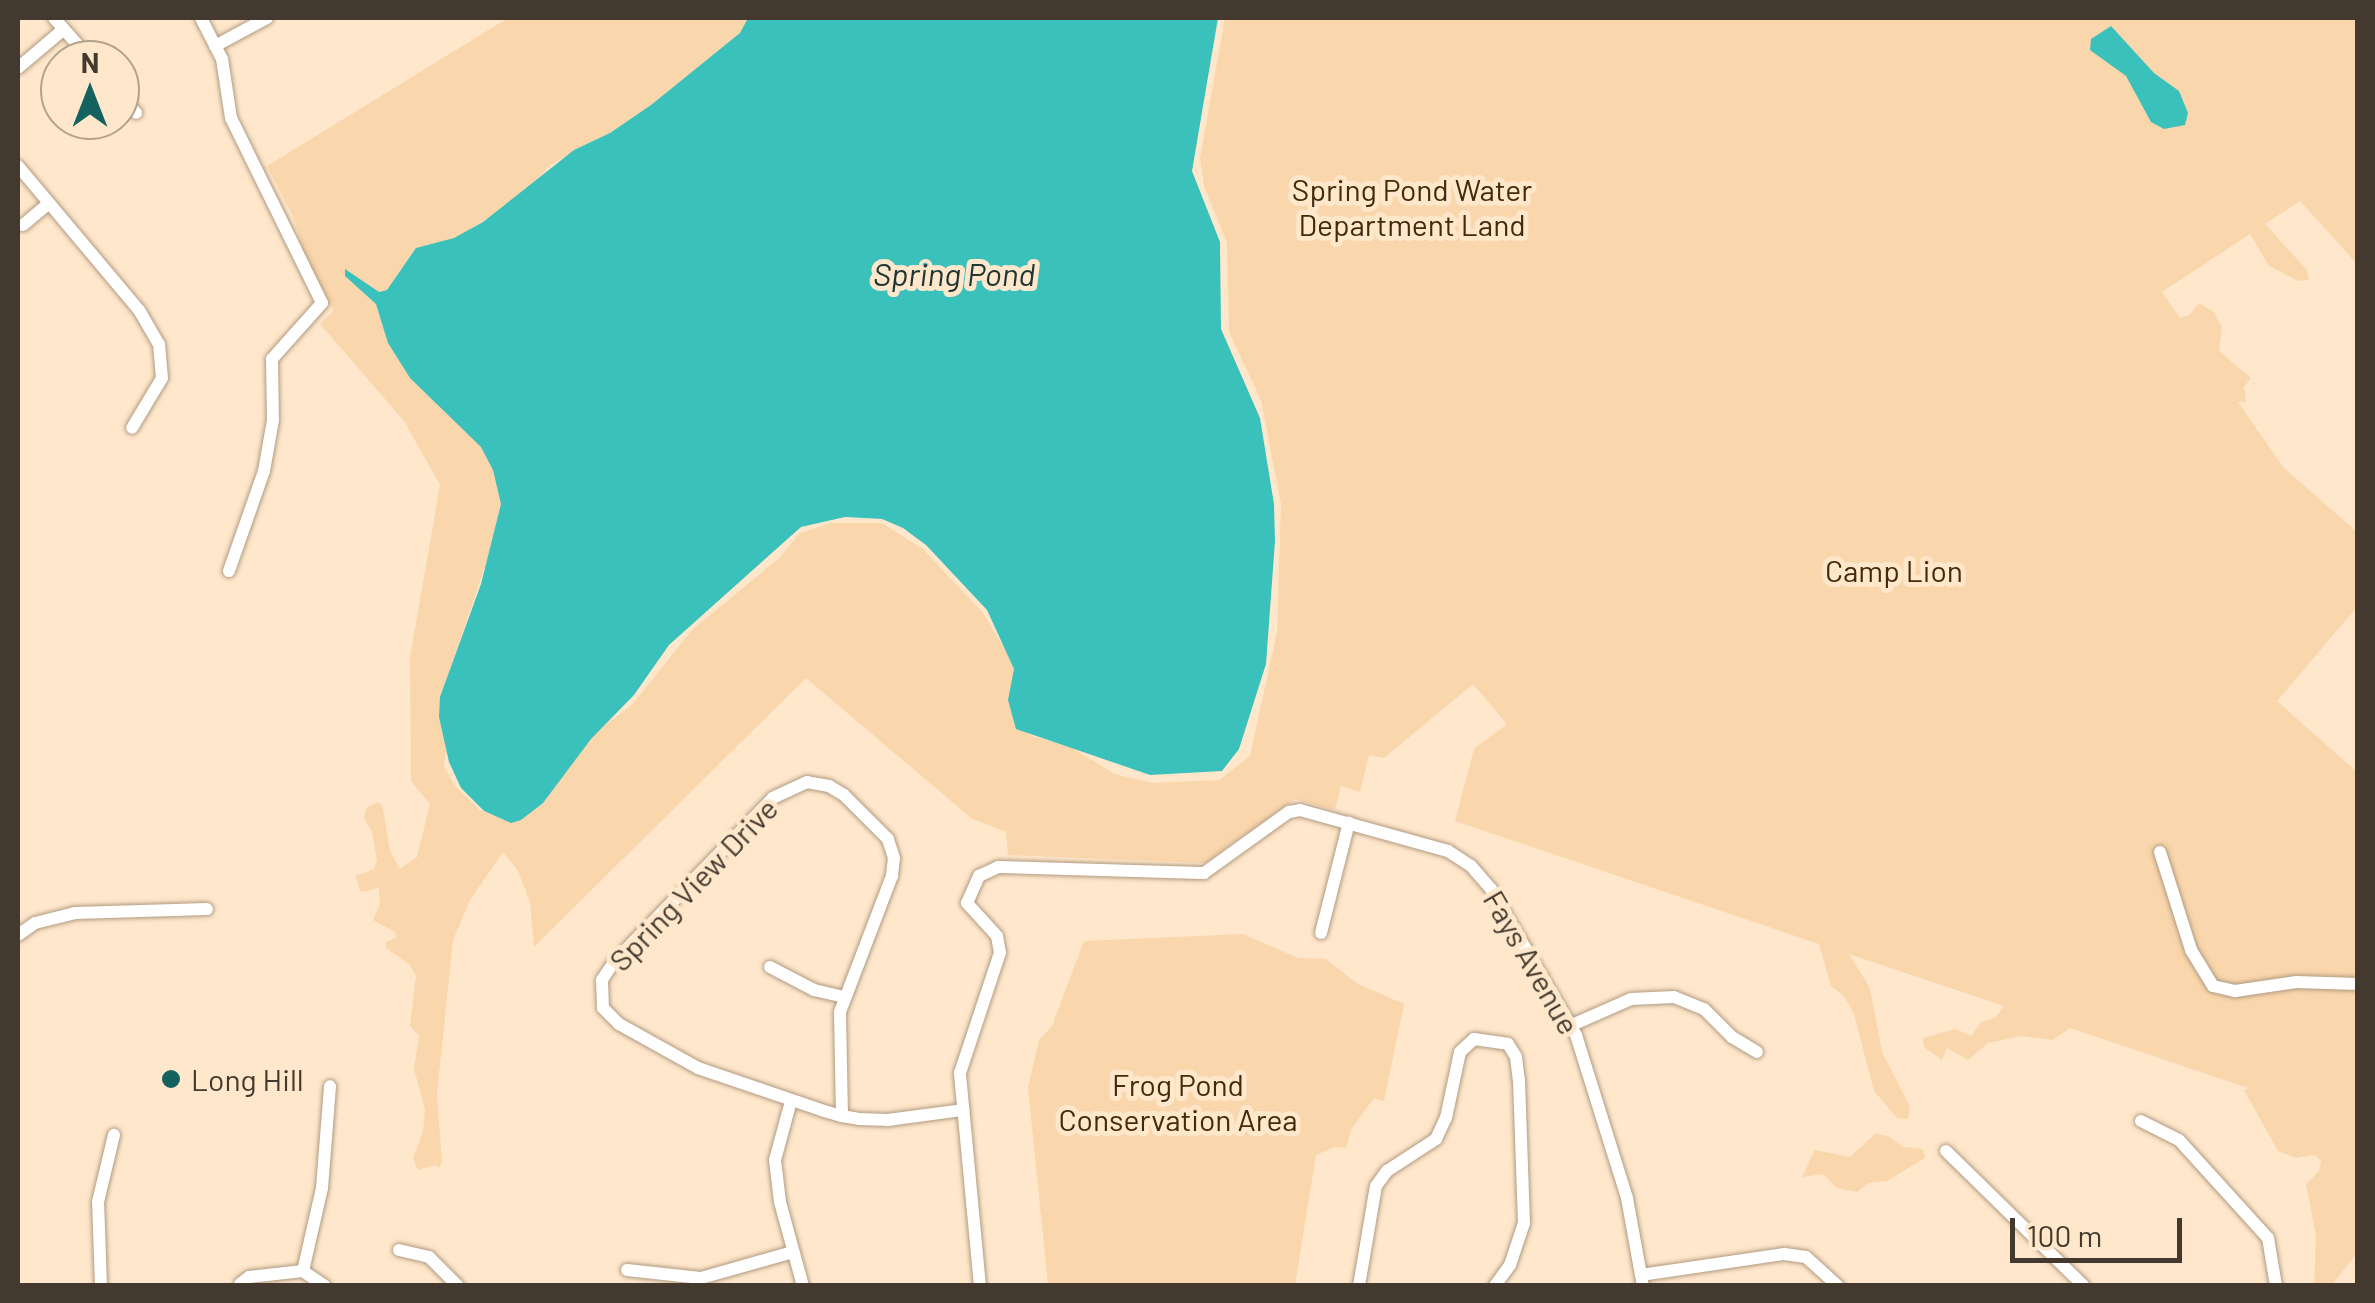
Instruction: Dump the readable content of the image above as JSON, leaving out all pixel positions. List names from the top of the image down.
{
  "streets": {
    "street": ["Spring View Drive", "Fays Avenue"]
  },
  "crossings": [
    ["Spring View Drive", "Fays Avenue"]
  ],
  "water": ["Spring Pond"],
  "parks": ["Spring Pond Water Department Land", "Camp Lion", "Frog Pond Conservation Area"],
  "places": ["Long Hill"],
  "scale_bar": "100 m",
  "north": "top"
}
